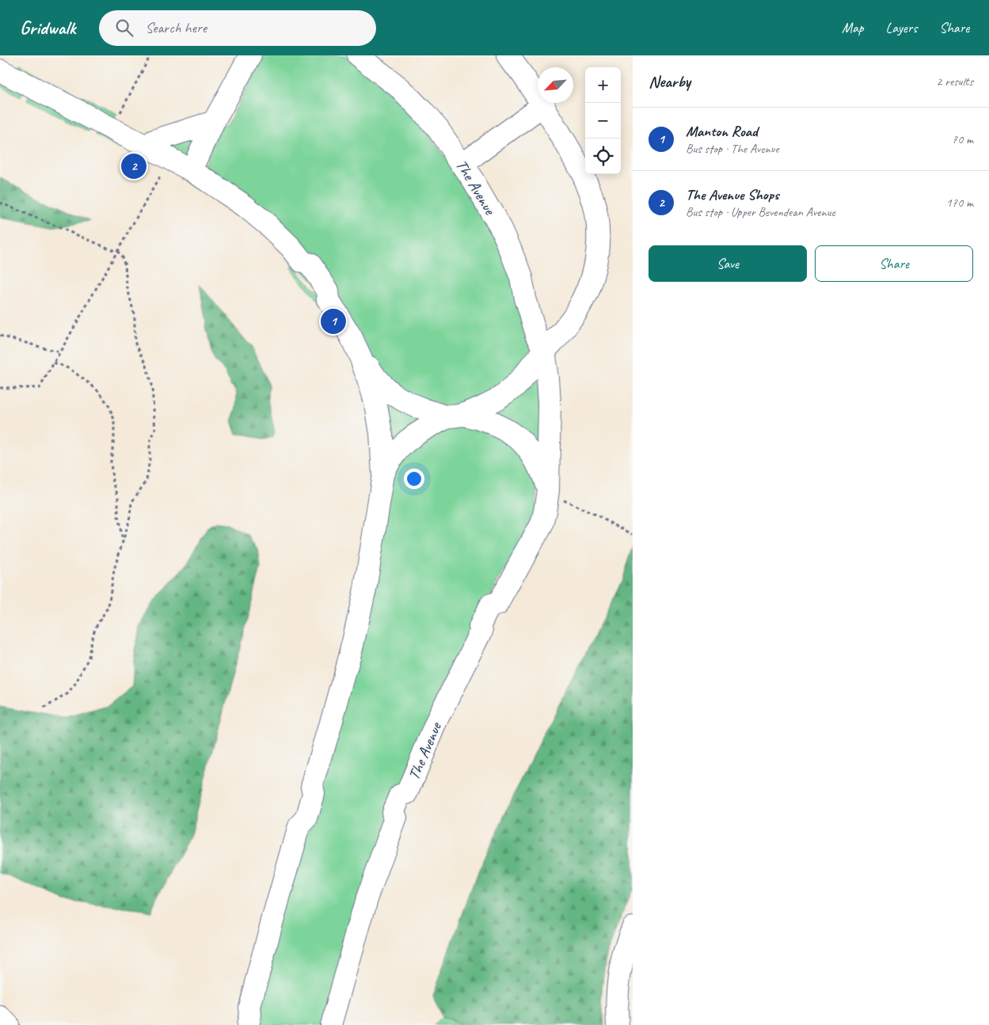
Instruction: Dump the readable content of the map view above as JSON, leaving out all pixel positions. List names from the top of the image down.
{
  "streets": {
    "street": ["The Avenue"]
  },
  "north": "bottom left",
  "page": {
    "header": "Gridwalk",
    "search": "Search here",
    "nav": ["Map", "Layers", "Share"],
    "heading": ["Nearby", "2 results"],
    "map_buttons": ["+", "−"],
    "list": [
      {
        "mark": "1",
        "name": "Manton Road",
        "note": "Bus stop · The Avenue",
        "value": "70 m"
      },
      {
        "mark": "2",
        "name": "The Avenue Shops",
        "note": "Bus stop · Upper Bevendean Avenue",
        "value": "170 m"
      }
    ],
    "pins": ["2", "1"],
    "buttons": ["Save", "Share"]
  }
}
